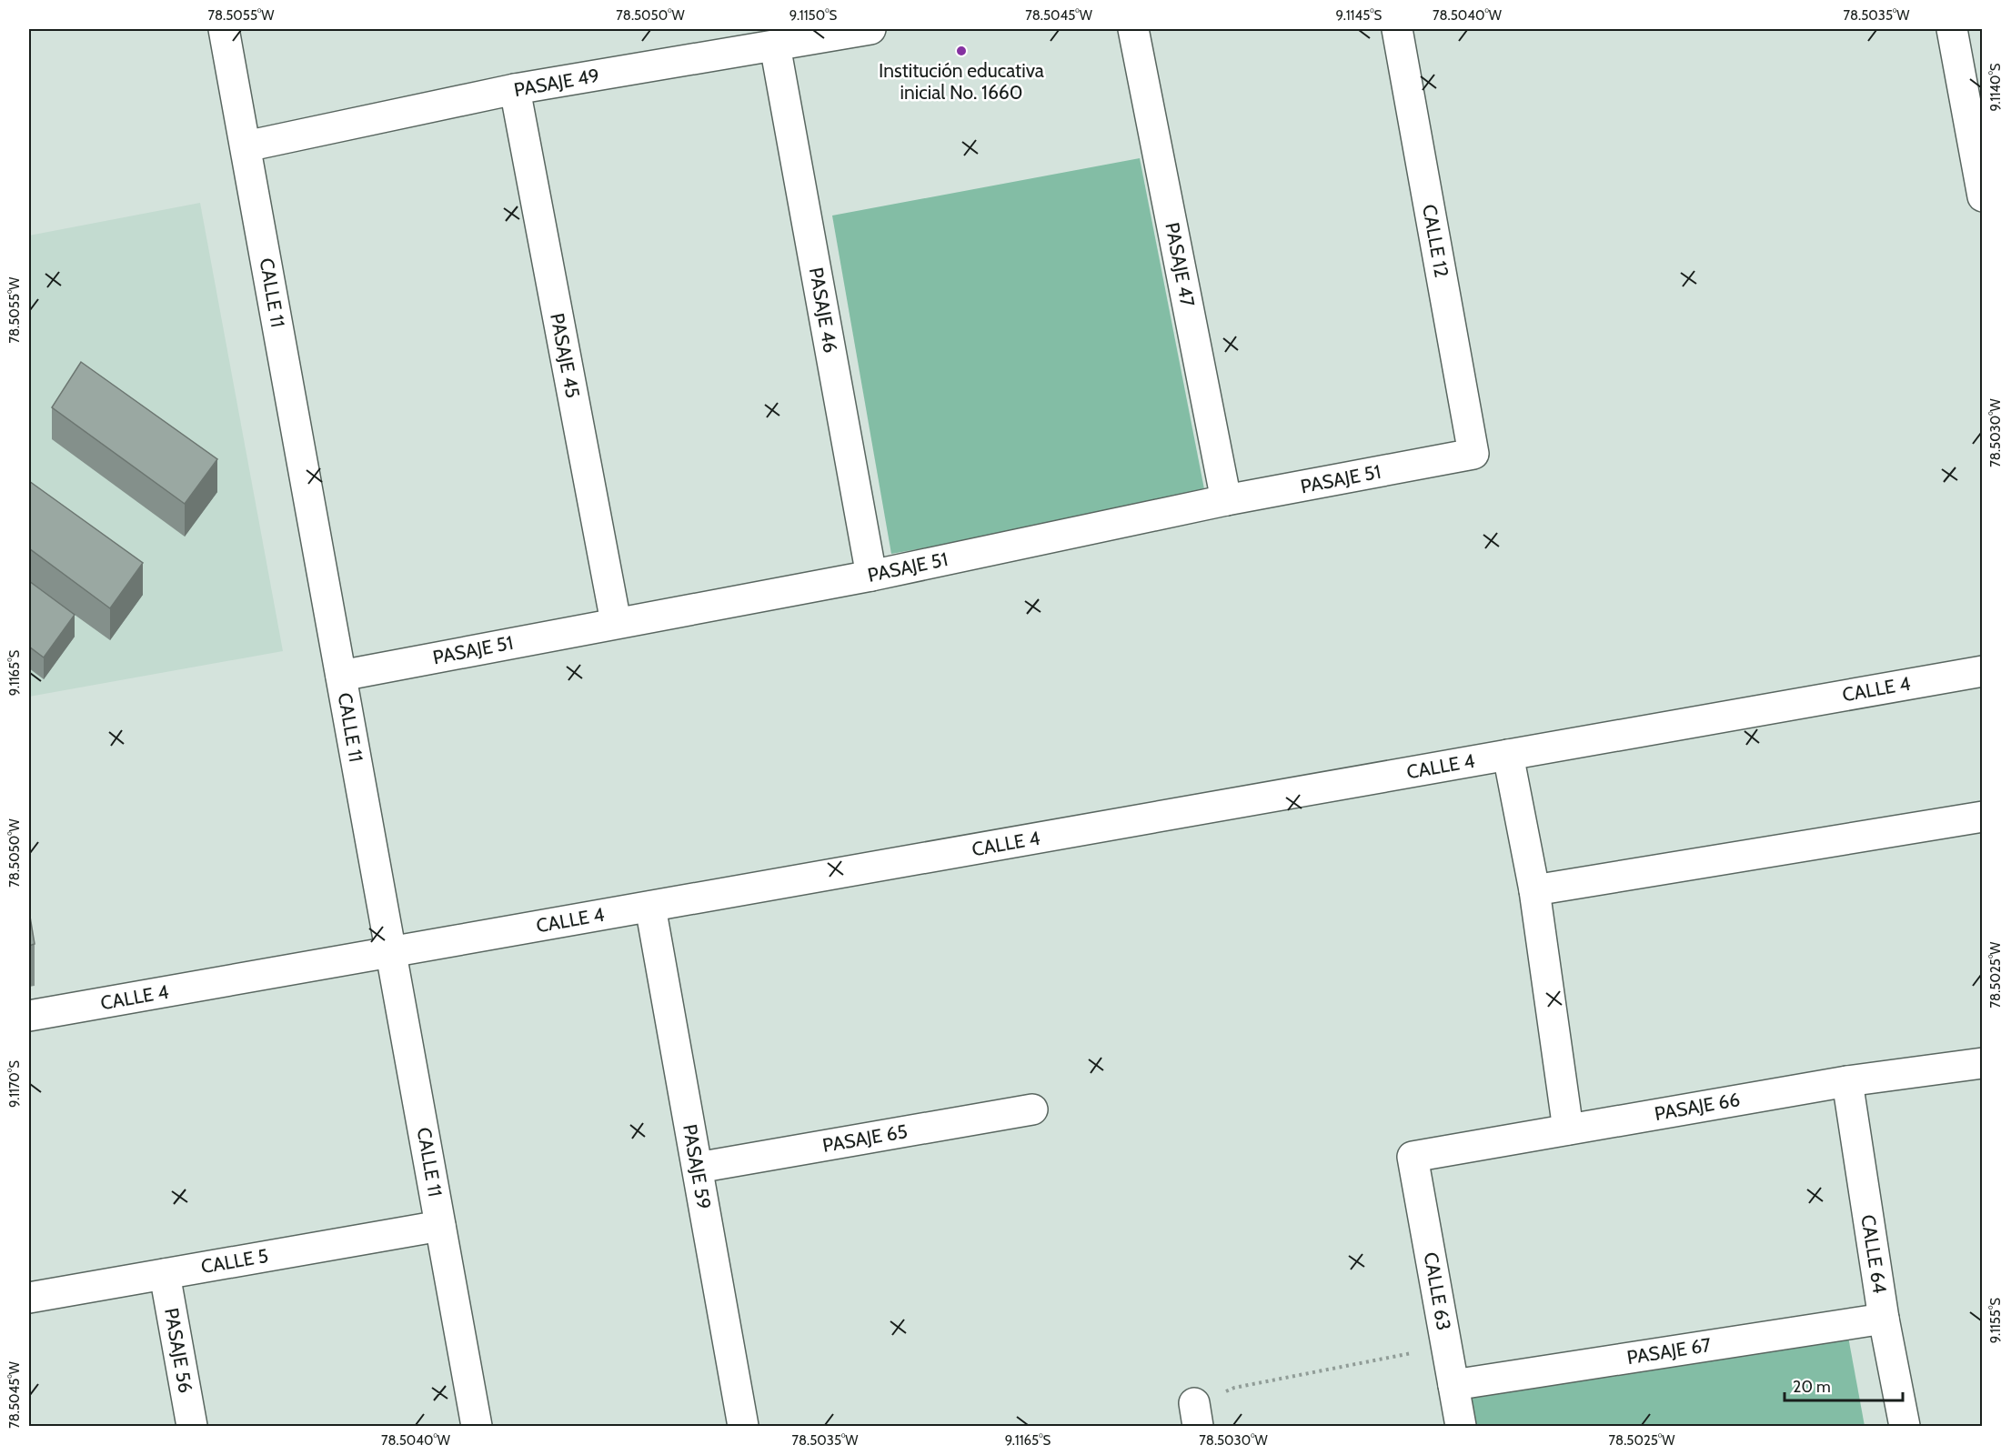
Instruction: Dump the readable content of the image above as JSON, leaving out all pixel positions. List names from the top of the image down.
{
  "streets": {
    "street": [
      "PASAJE 49",
      "CALLE 12",
      "PASAJE 47",
      "CALLE 11",
      "PASAJE 46",
      "PASAJE 45",
      "PASAJE 51",
      "CALLE 4",
      "PASAJE 66",
      "PASAJE 65",
      "PASAJE 59",
      "CALLE 64",
      "CALLE 5",
      "CALLE 63",
      "PASAJE 56",
      "PASAJE 67"
    ]
  },
  "crossings": [
    ["PASAJE 49", "CALLE 11"],
    ["PASAJE 49", "PASAJE 46"],
    ["PASAJE 49", "PASAJE 45"],
    ["CALLE 12", "PASAJE 51"],
    ["PASAJE 47", "PASAJE 51"],
    ["CALLE 11", "PASAJE 51"],
    ["CALLE 11", "CALLE 4"],
    ["CALLE 11", "CALLE 5"],
    ["PASAJE 46", "PASAJE 51"],
    ["PASAJE 45", "PASAJE 51"],
    ["CALLE 4", "PASAJE 59"],
    ["PASAJE 66", "CALLE 64"],
    ["PASAJE 66", "CALLE 63"],
    ["PASAJE 65", "PASAJE 59"],
    ["CALLE 64", "PASAJE 67"],
    ["CALLE 5", "PASAJE 56"],
    ["CALLE 63", "PASAJE 67"]
  ],
  "places": ["Institución educativa inicial No. 1660"],
  "scale_bar": "20 m",
  "coordinates": [
    "78.5055°W",
    "78.5050°W",
    "9.1150°S",
    "78.5045°W",
    "9.1145°S",
    "78.5040°W",
    "78.5035°W",
    "9.1140°S",
    "78.5030°W",
    "9.1165°S",
    "78.5025°W",
    "9.1170°S",
    "9.1155°S"
  ]
}
